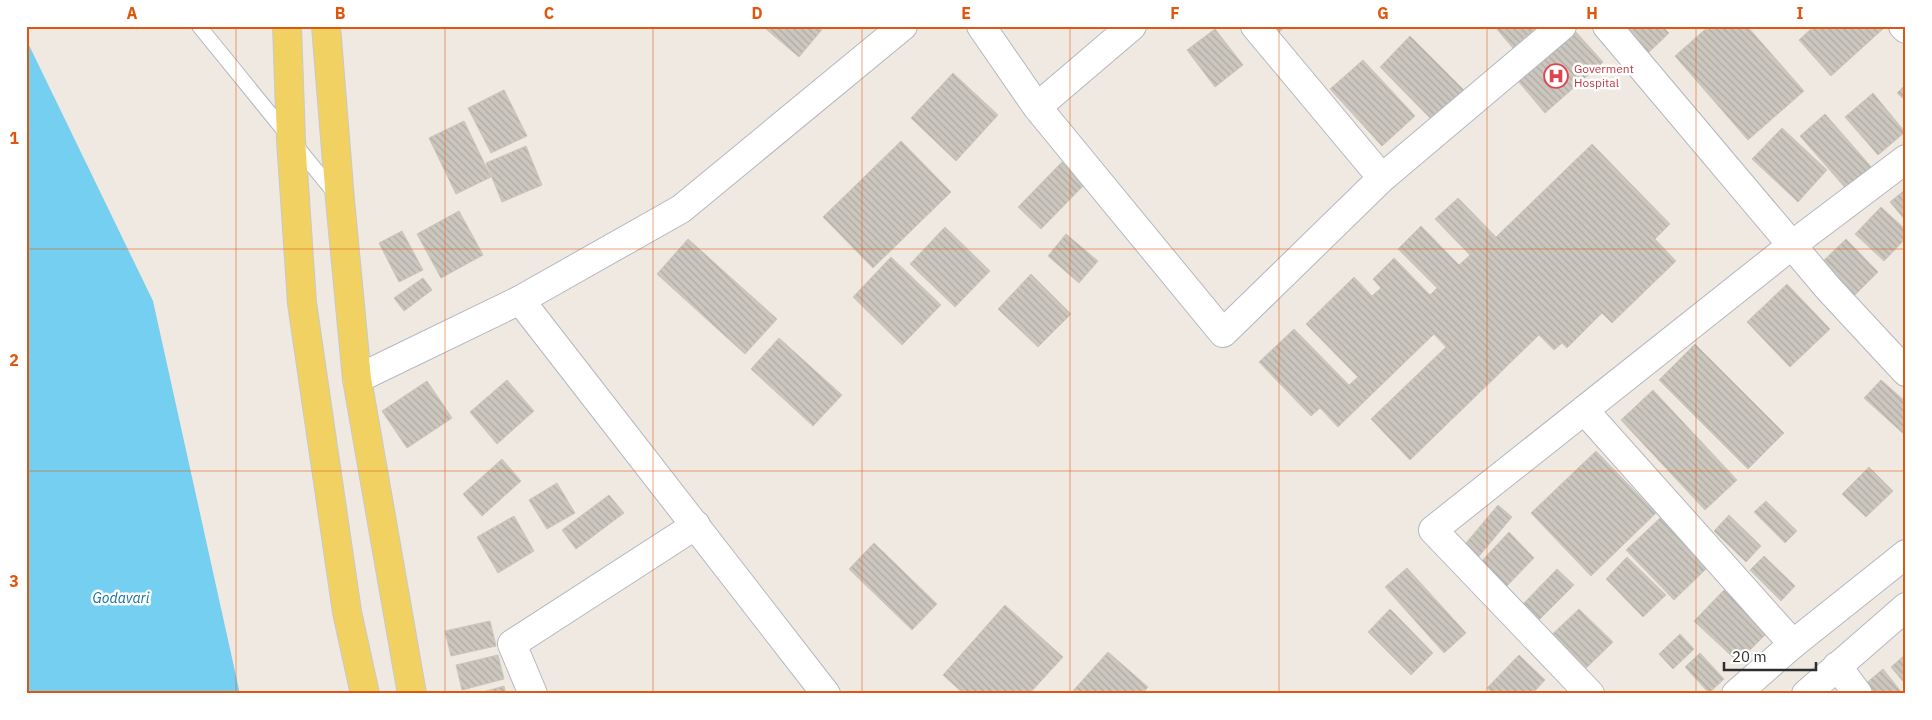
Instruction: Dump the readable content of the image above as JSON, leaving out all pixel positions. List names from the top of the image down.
{
  "water": ["Godavari"],
  "places": {
    "hospital": ["Goverment Hospital"]
  },
  "scale_bar": "20 m",
  "grid": {
    "columns": [
      "A",
      "B",
      "C",
      "D",
      "E",
      "F",
      "G",
      "H",
      "I"
    ],
    "rows": ["1", "2", "3"]
  }
}
